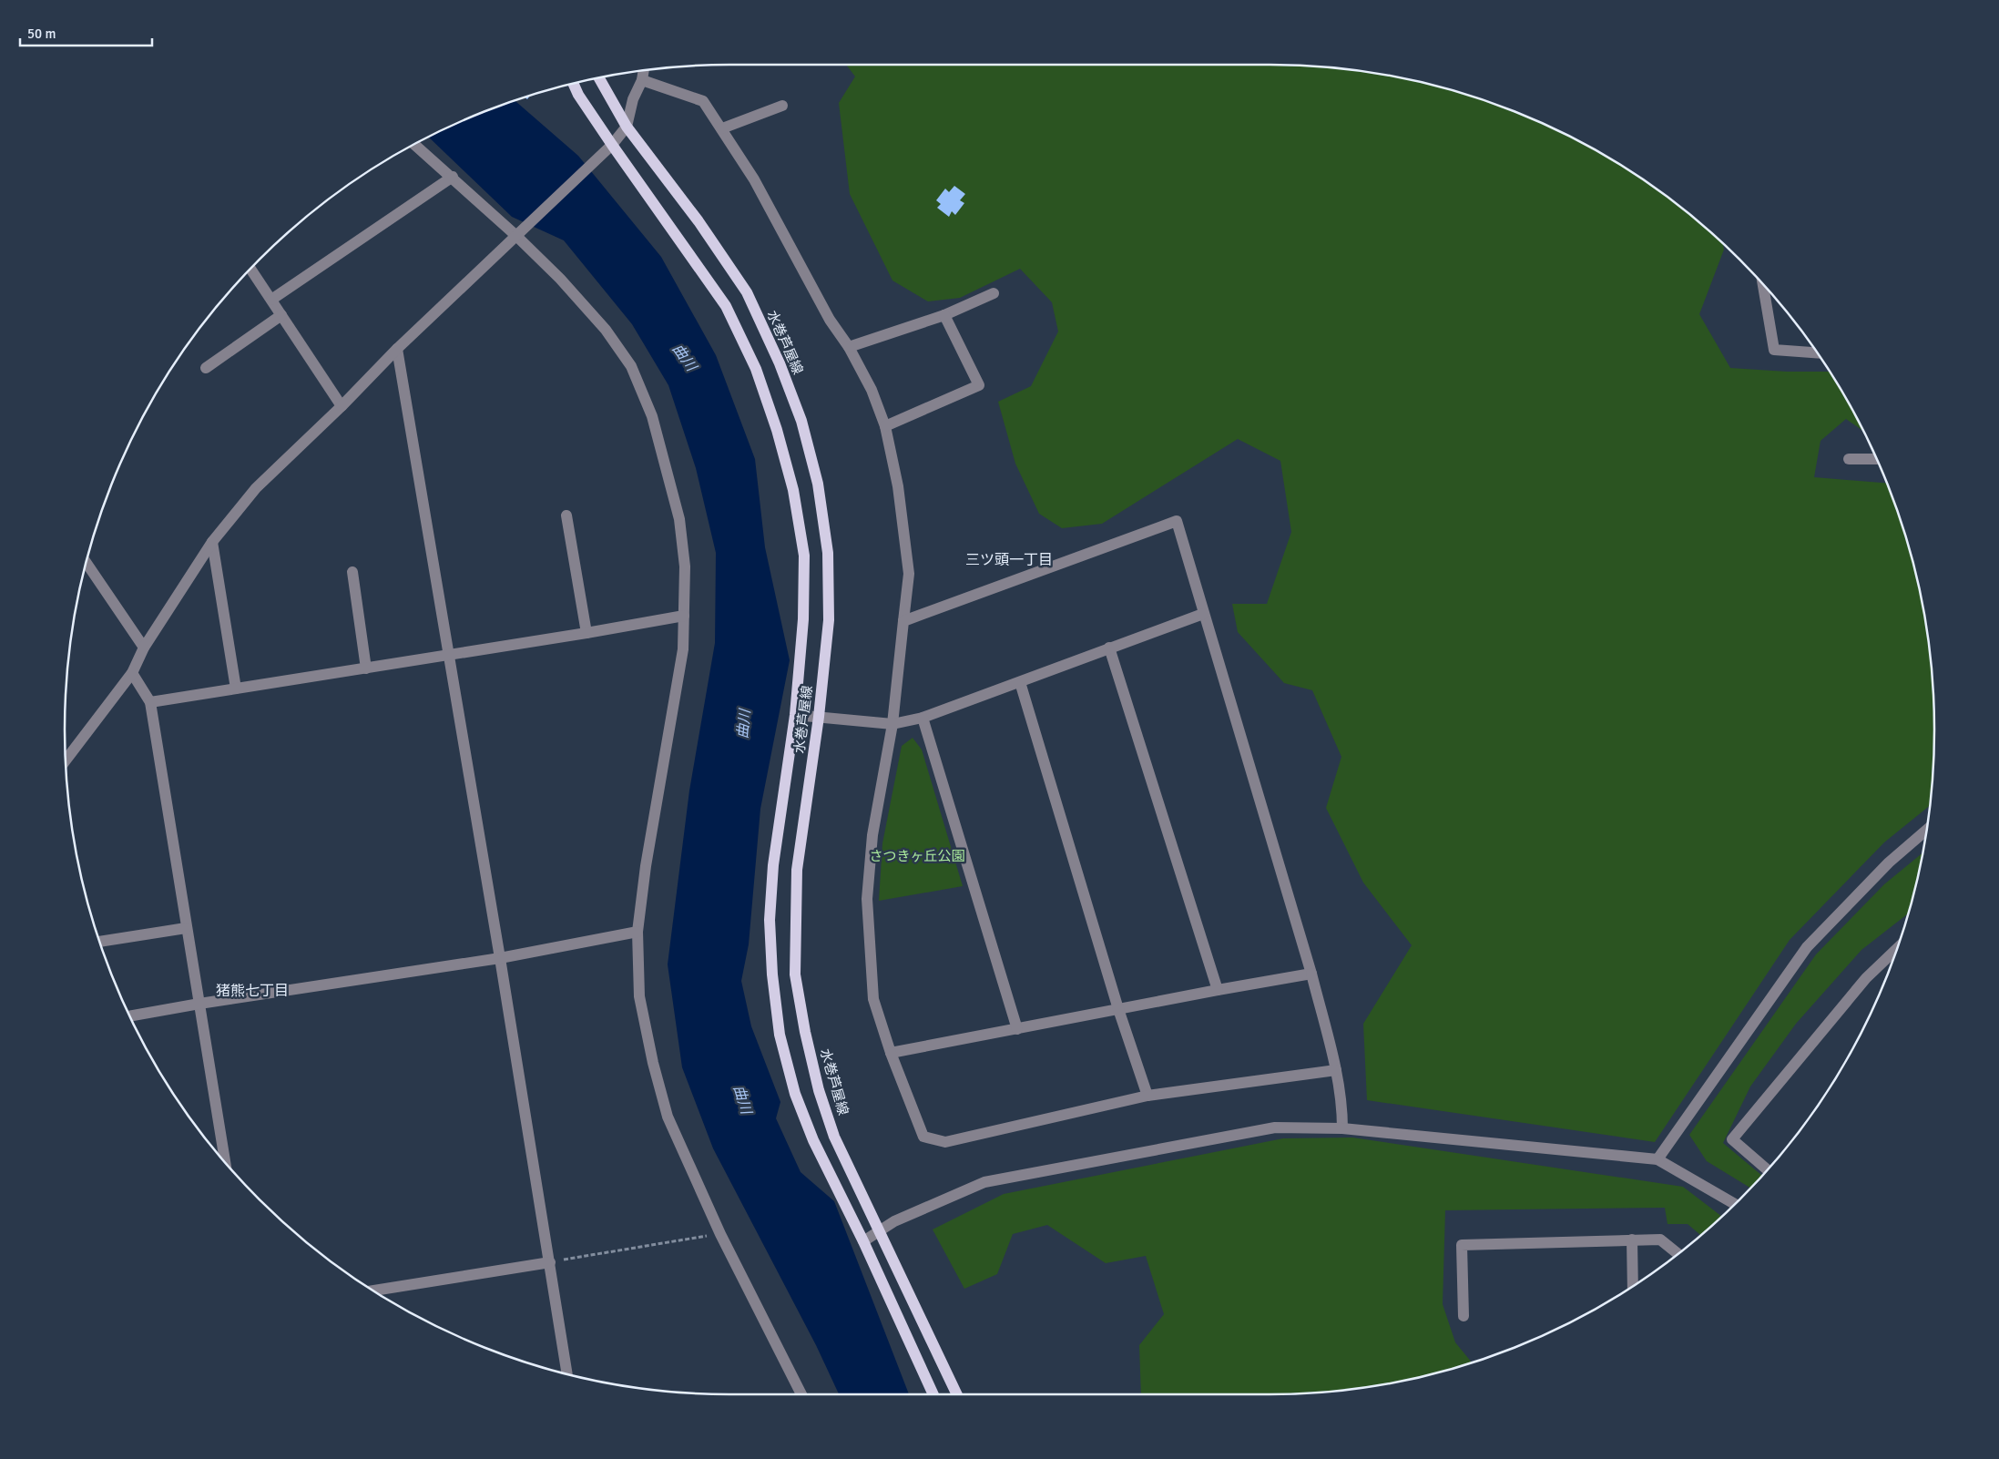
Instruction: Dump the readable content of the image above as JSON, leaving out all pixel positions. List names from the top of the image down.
{
  "streets": {
    "main road": ["水巻芦屋線"]
  },
  "districts": ["三ツ頭一丁目", "猪熊七丁目"],
  "water": ["曲川"],
  "parks": ["さつきヶ丘公園"],
  "scale_bar": "50 m"
}
